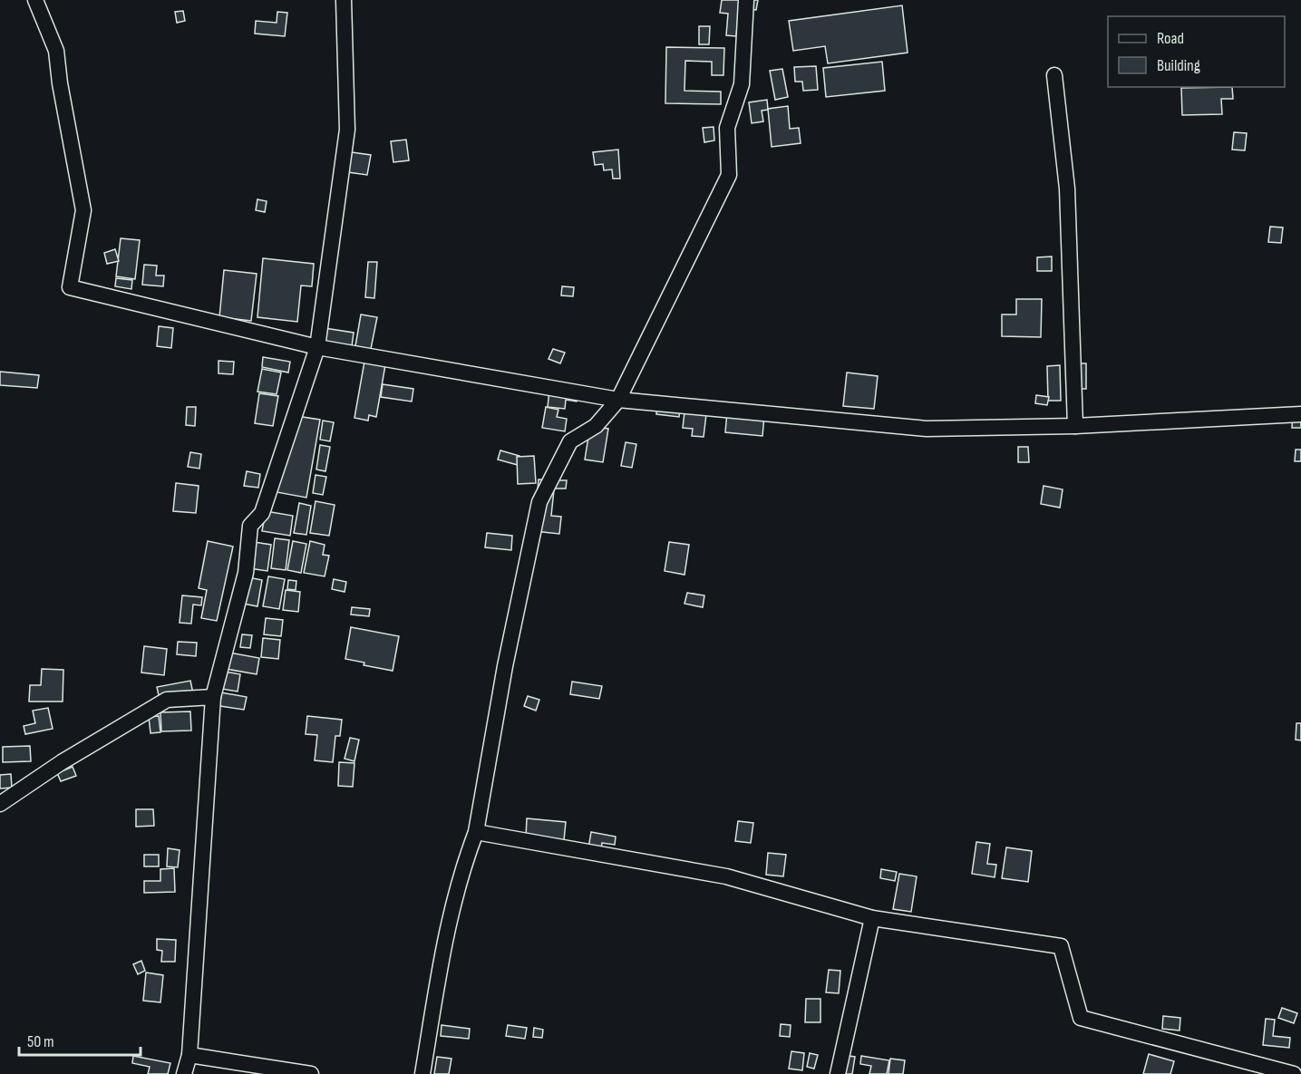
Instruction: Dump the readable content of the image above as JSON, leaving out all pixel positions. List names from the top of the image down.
{
  "legend": ["Road", "Building"],
  "scale_bar": "50 m"
}
